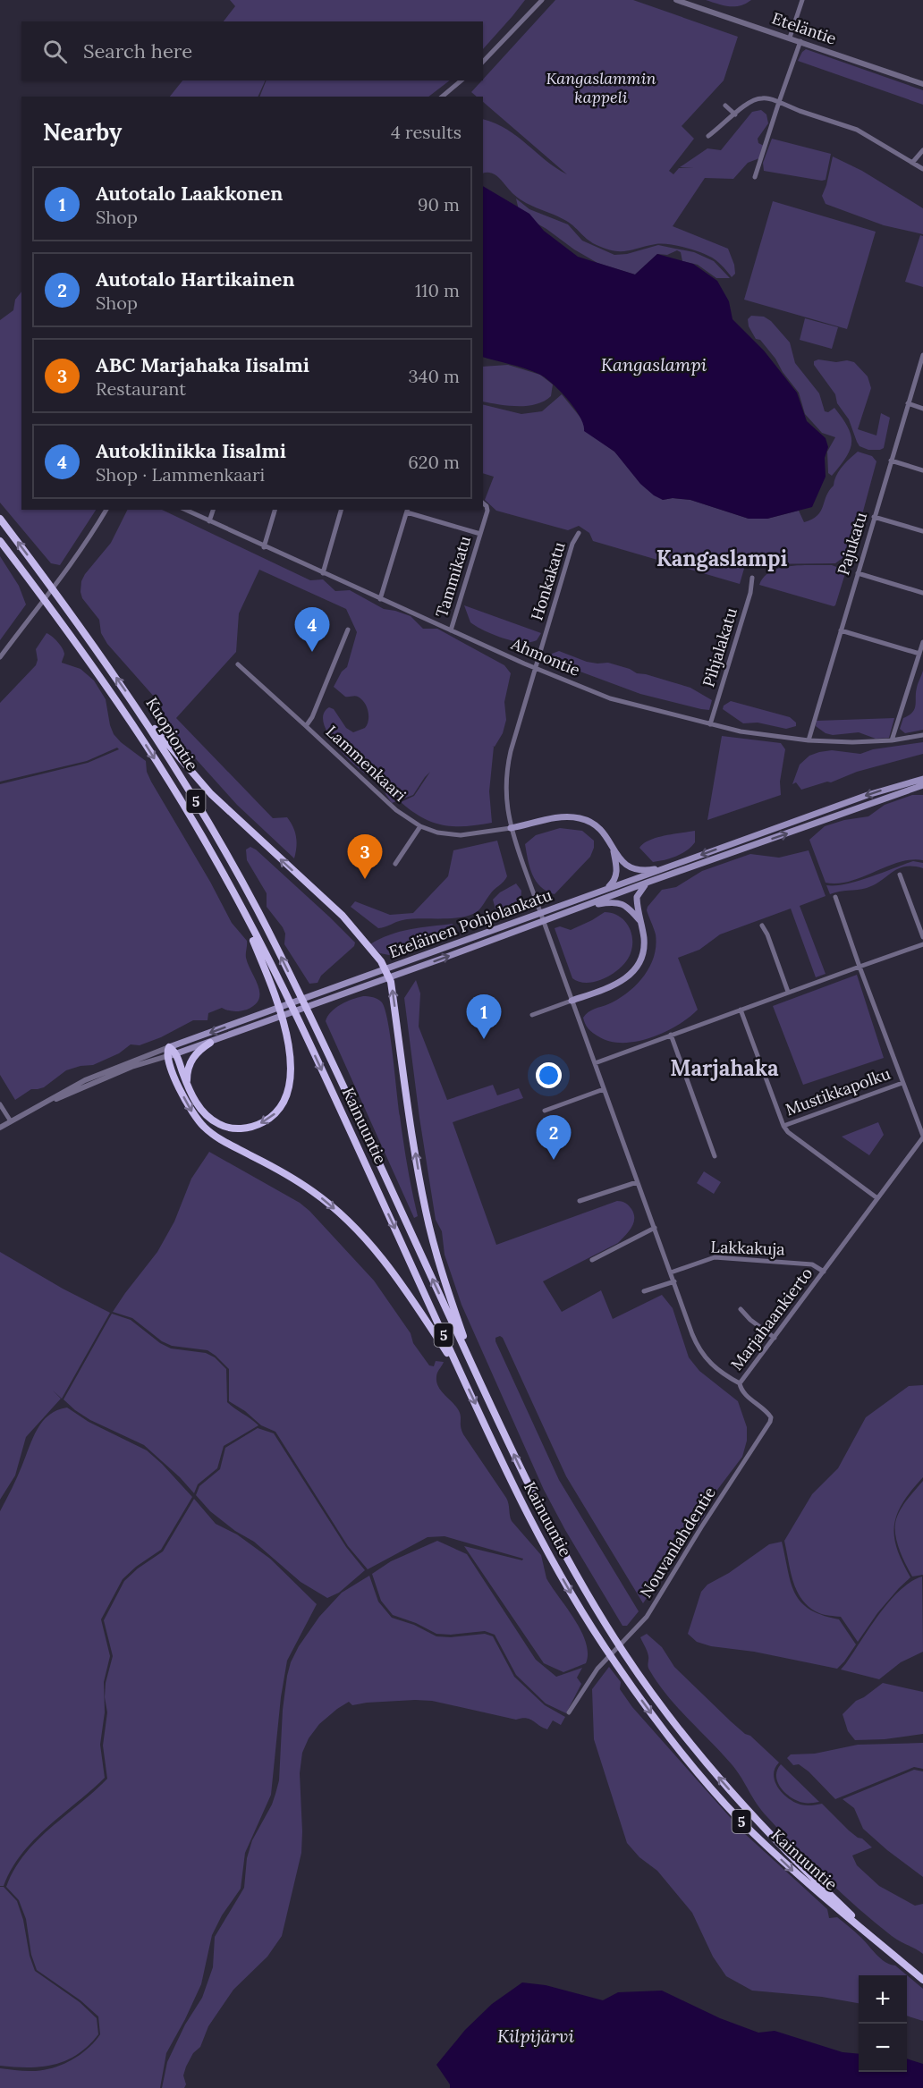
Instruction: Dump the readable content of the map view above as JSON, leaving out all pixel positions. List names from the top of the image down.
{
  "streets": {
    "highway": ["Kuopiontie", "5", "Kainuuntie"],
    "main road": ["Eteläinen Pohjolankatu"],
    "street": [
      "Eteläntie",
      "Pajukatu",
      "Tammikatu",
      "Honkakatu",
      "Pihjalakatu",
      "Ahmontie",
      "Lammenkaari",
      "Mustikkapolku",
      "Lakkakuja",
      "Marjahaankierto",
      "Nouvanlahdentie"
    ]
  },
  "crossings": [
    ["Pajukatu", "Ahmontie"],
    ["Tammikatu", "Ahmontie"],
    ["Honkakatu", "Ahmontie"],
    ["Honkakatu", "Marjahaankierto"],
    ["Pihjalakatu", "Ahmontie"],
    ["Ahmontie", "Marjahaankierto"],
    ["Kuopiontie", "Kainuuntie"],
    ["Lammenkaari", "Marjahaankierto"],
    ["Mustikkapolku", "Marjahaankierto"],
    ["Lakkakuja", "Marjahaankierto"],
    ["Marjahaankierto", "Nouvanlahdentie"]
  ],
  "districts": ["Kangaslampi", "Marjahaka"],
  "water": ["Kangaslampi", "Kilpijärvi"],
  "parks": ["Kangaslammin kappeli"],
  "page": {
    "search": "Search here",
    "heading": ["Nearby", "4 results"],
    "list": [
      {
        "mark": "1",
        "name": "Autotalo Laakkonen",
        "note": "Shop",
        "value": "90 m"
      },
      {
        "mark": "2",
        "name": "Autotalo Hartikainen",
        "note": "Shop",
        "value": "110 m"
      },
      {
        "mark": "3",
        "name": "ABC Marjahaka Iisalmi",
        "note": "Restaurant",
        "value": "340 m"
      },
      {
        "mark": "4",
        "name": "Autoklinikka Iisalmi",
        "note": "Shop · Lammenkaari",
        "value": "620 m"
      }
    ],
    "pins": [
      "4",
      "3",
      "1",
      "2"
    ],
    "map_buttons": ["+", "−"]
  }
}
